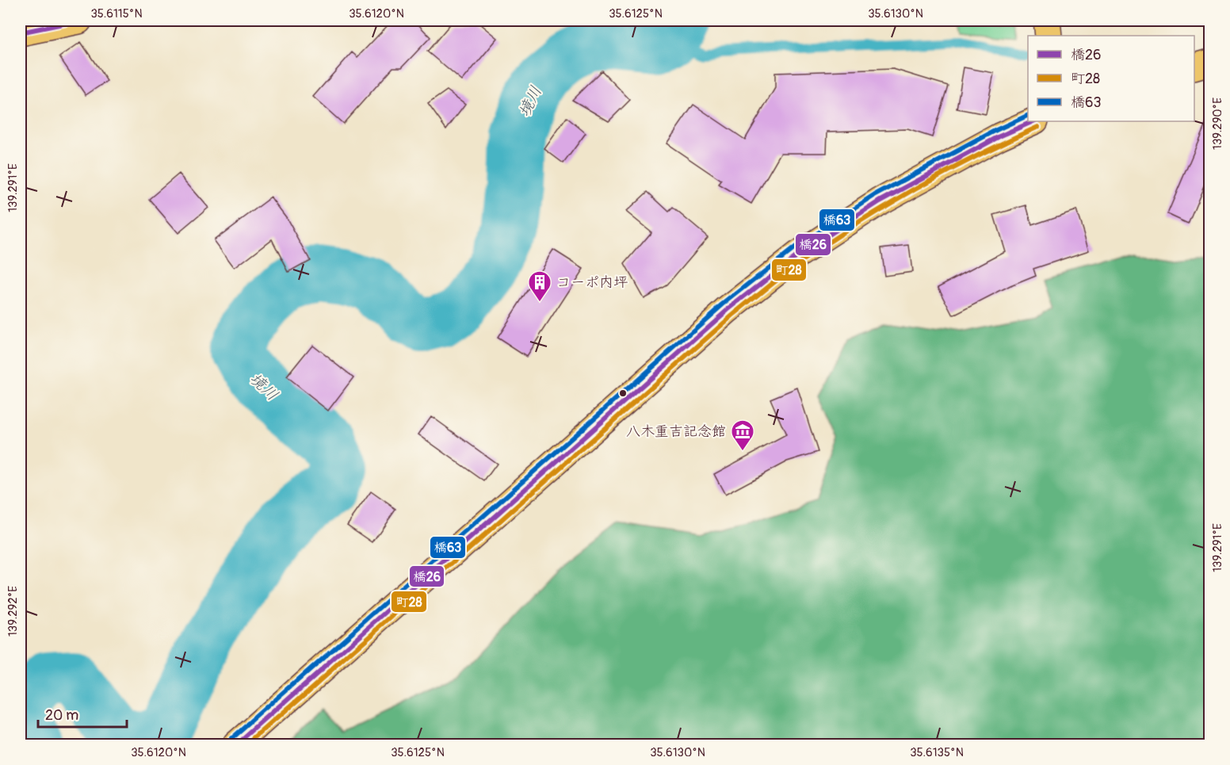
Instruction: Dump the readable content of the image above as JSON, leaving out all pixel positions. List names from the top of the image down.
{
  "water": ["境川"],
  "places": {
    "building": ["コーポ内坪"],
    "museum": ["八木重吉記念館"]
  },
  "lines": ["transit line 橋26", "transit line 橋63", "transit line 町28"],
  "legend": ["橋26", "町28", "橋63"],
  "scale_bar": "20 m",
  "coordinates": [
    "35.6115°N",
    "35.6120°N",
    "35.6125°N",
    "35.6130°N",
    "139.290°E",
    "139.291°E",
    "139.292°E",
    "35.6135°N"
  ]
}
